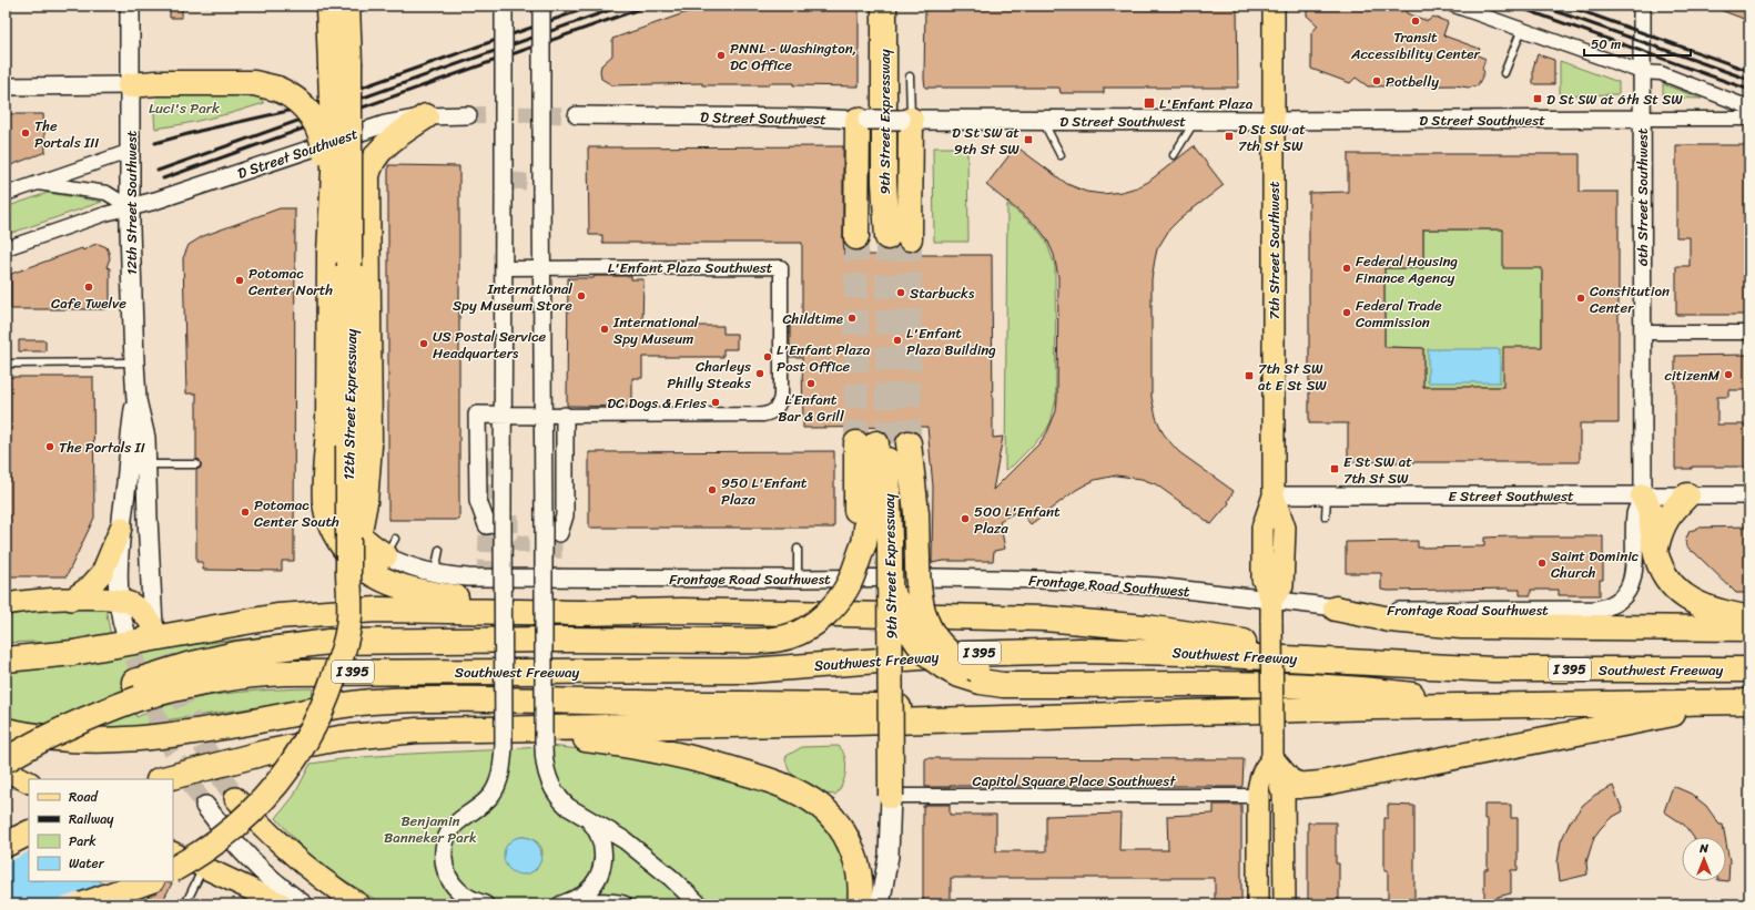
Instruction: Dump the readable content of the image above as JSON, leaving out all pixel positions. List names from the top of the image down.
{
  "streets": {
    "highway": [
      "9th Street Expressway",
      "12th Street Expressway",
      "I 395",
      "Southwest Freeway"
    ],
    "main road": ["D Street Southwest", "12th Street Southwest", "7th Street Southwest"],
    "street": [
      "6th Street Southwest",
      "L'Enfant Plaza Southwest",
      "E Street Southwest",
      "Frontage Road Southwest",
      "Capitol Square Place Southwest"
    ]
  },
  "crossings": [
    ["D Street Southwest", "6th Street Southwest"],
    ["D Street Southwest", "12th Street Southwest"],
    ["D Street Southwest", "7th Street Southwest"],
    ["9th Street Expressway", "Capitol Square Place Southwest"],
    ["6th Street Southwest", "E Street Southwest"],
    ["6th Street Southwest", "Frontage Road Southwest"],
    ["7th Street Southwest", "E Street Southwest"],
    ["7th Street Southwest", "Frontage Road Southwest"],
    ["E Street Southwest", "Frontage Road Southwest"],
    ["I 395", "Southwest Freeway"]
  ],
  "parks": ["Luci's Park", "Benjamin Banneker Park"],
  "places": {
    "other": [
      "Transit Accessibility Center",
      "PNNL - Washington, DC Office",
      "Potbelly",
      "The Portals III",
      "Federal Housing Finance Agency",
      "Potomac Center North",
      "Cafe Twelve",
      "Starbucks",
      "International Spy Museum Store",
      "Constitution Center",
      "Federal Trade Commission",
      "Childtime",
      "International Spy Museum",
      "L'Enfant Plaza Building",
      "US Postal Service Headquarters",
      "L'Enfant Plaza Post Office",
      "Charleys Philly Steaks",
      "citizenM",
      "L’Enfant Bar & Grill",
      "DC Dogs & Fries",
      "The Portals II",
      "950 L'Enfant Plaza",
      "Potomac Center South",
      "500 L'Enfant Plaza",
      "Saint Dominic Church"
    ],
    "transit": [
      "D St SW at 6th St SW",
      "L'Enfant Plaza",
      "D St SW at 7th St SW",
      "D St SW at 9th St SW",
      "7th St SW at E St SW",
      "E St SW at 7th St SW"
    ]
  },
  "legend": [
    "Road",
    "Railway",
    "Park",
    "Water"
  ],
  "scale_bar": "50 m",
  "north": "top"
}
